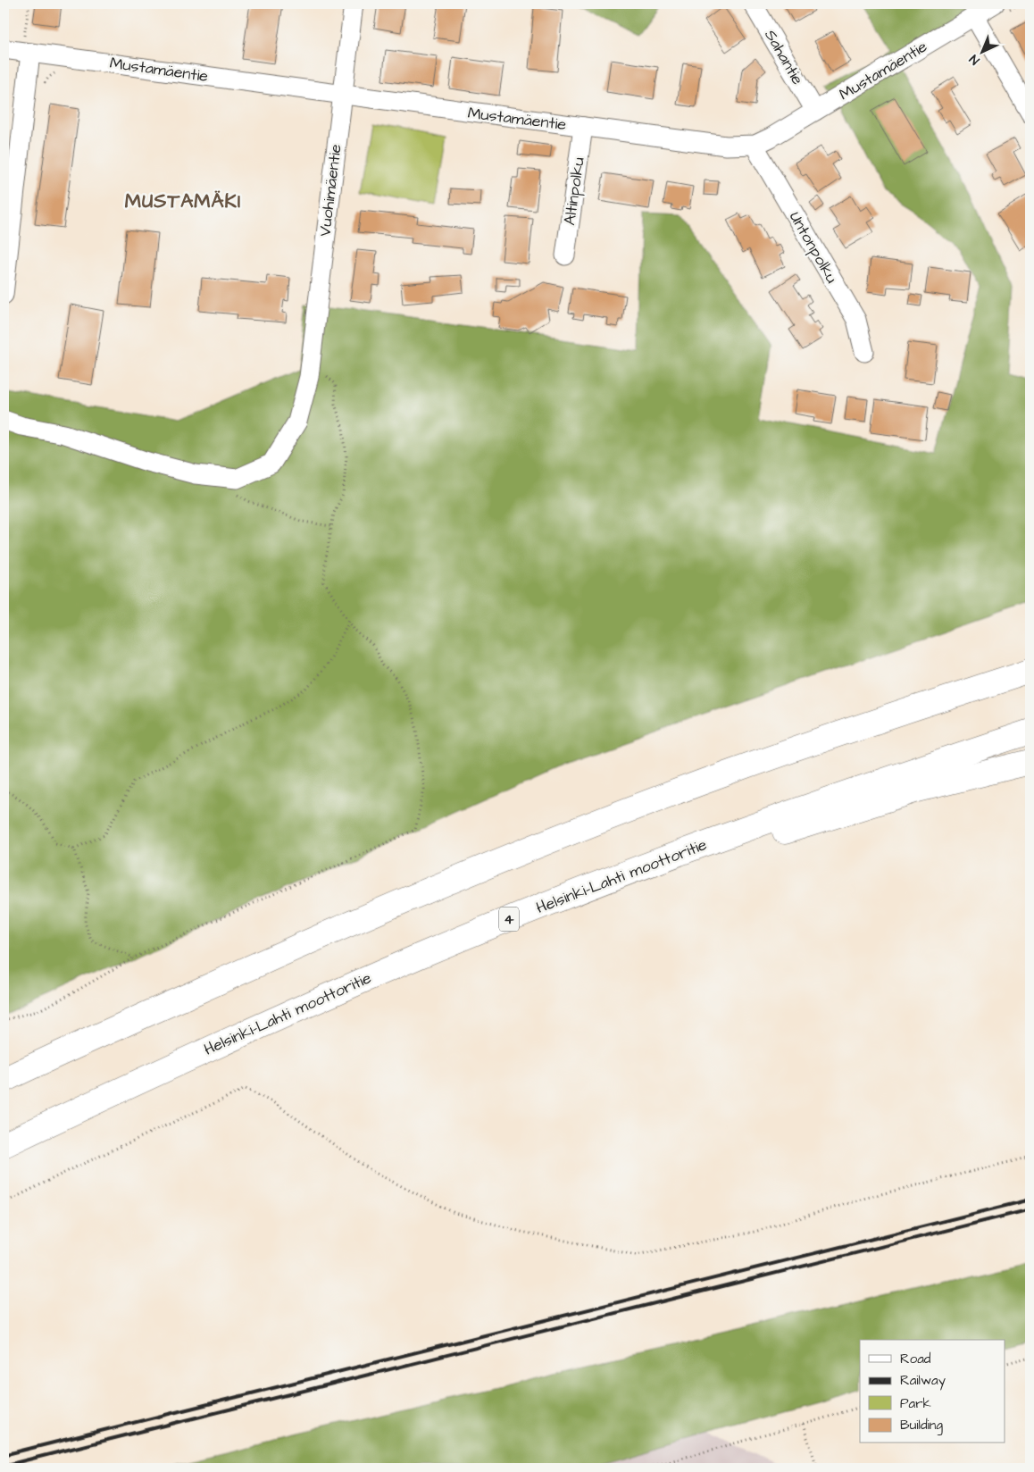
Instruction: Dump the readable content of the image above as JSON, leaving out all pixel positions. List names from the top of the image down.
{
  "streets": {
    "highway": ["Helsinki-Lahti moottoritie", "4"],
    "street": [
      "Sahantie",
      "Mustamäentie",
      "Vuohimäentie",
      "Altinpolku",
      "Untonpolku"
    ]
  },
  "crossings": [
    ["Sahantie", "Mustamäentie"],
    ["Mustamäentie", "Vuohimäentie"],
    ["Mustamäentie", "Altinpolku"],
    ["Mustamäentie", "Untonpolku"]
  ],
  "districts": ["MUSTAMÄKI"],
  "legend": [
    "Road",
    "Railway",
    "Park",
    "Building"
  ],
  "north": "bottom left"
}
